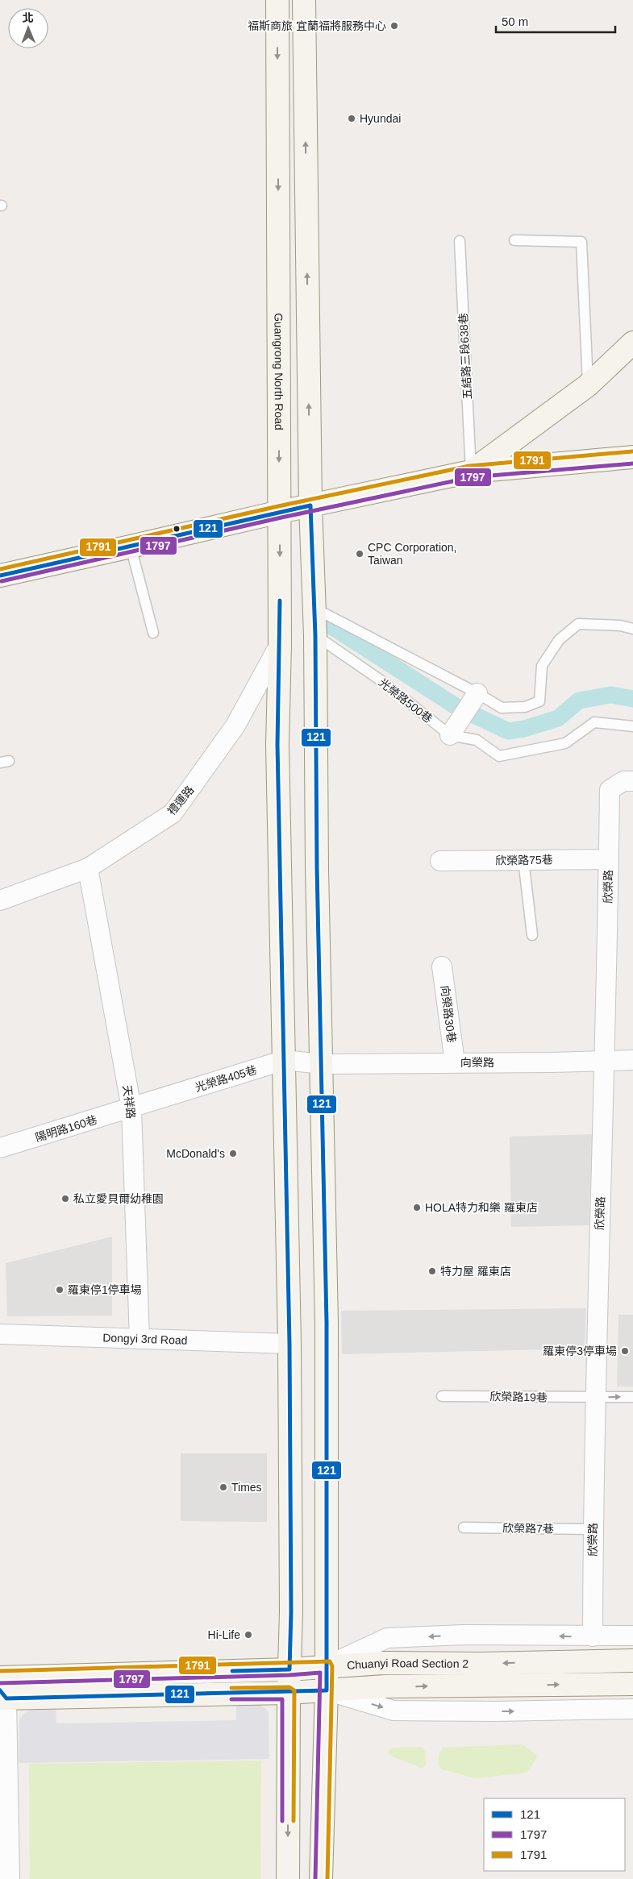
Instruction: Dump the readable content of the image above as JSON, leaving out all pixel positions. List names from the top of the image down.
{
  "streets": {
    "street": [
      "Guangrong North Road",
      "禮運路",
      "欣榮路75巷",
      "欣榮路",
      "向榮路30巷",
      "向榮路",
      "光榮路405巷",
      "天祥路",
      "陽明路160巷",
      "Dongyi 3rd Road",
      "Chuanyi Road Section 2"
    ],
    "lane": [
      "五結路三段638巷",
      "光榮路500巷",
      "欣榮路19巷",
      "欣榮路7巷"
    ]
  },
  "crossings": [
    ["Guangrong North Road", "禮運路"],
    ["Guangrong North Road", "光榮路405巷"],
    ["Guangrong North Road", "Dongyi 3rd Road"],
    ["Guangrong North Road", "Chuanyi Road Section 2"],
    ["禮運路", "天祥路"],
    ["欣榮路75巷", "欣榮路"],
    ["欣榮路", "向榮路"],
    ["欣榮路", "欣榮路19巷"],
    ["欣榮路", "欣榮路7巷"],
    ["欣榮路", "Chuanyi Road Section 2"],
    ["向榮路30巷", "向榮路"],
    ["向榮路", "光榮路405巷"],
    ["光榮路405巷", "天祥路"],
    ["光榮路405巷", "陽明路160巷"],
    ["天祥路", "陽明路160巷"],
    ["天祥路", "Dongyi 3rd Road"]
  ],
  "places": [
    "福斯商旅 宜蘭福將服務中心",
    "Hyundai",
    "CPC Corporation, Taiwan",
    "McDonald's",
    "私立愛貝爾幼稚園",
    "HOLA特力和樂 羅東店",
    "特力屋 羅東店",
    "羅東停1停車場",
    "羅東停3停車場",
    "Times",
    "Hi-Life"
  ],
  "lines": ["transit line 1791", "transit line 1797", "transit line 121"],
  "legend": ["121", "1797", "1791"],
  "scale_bar": "50 m",
  "north": "top"
}
